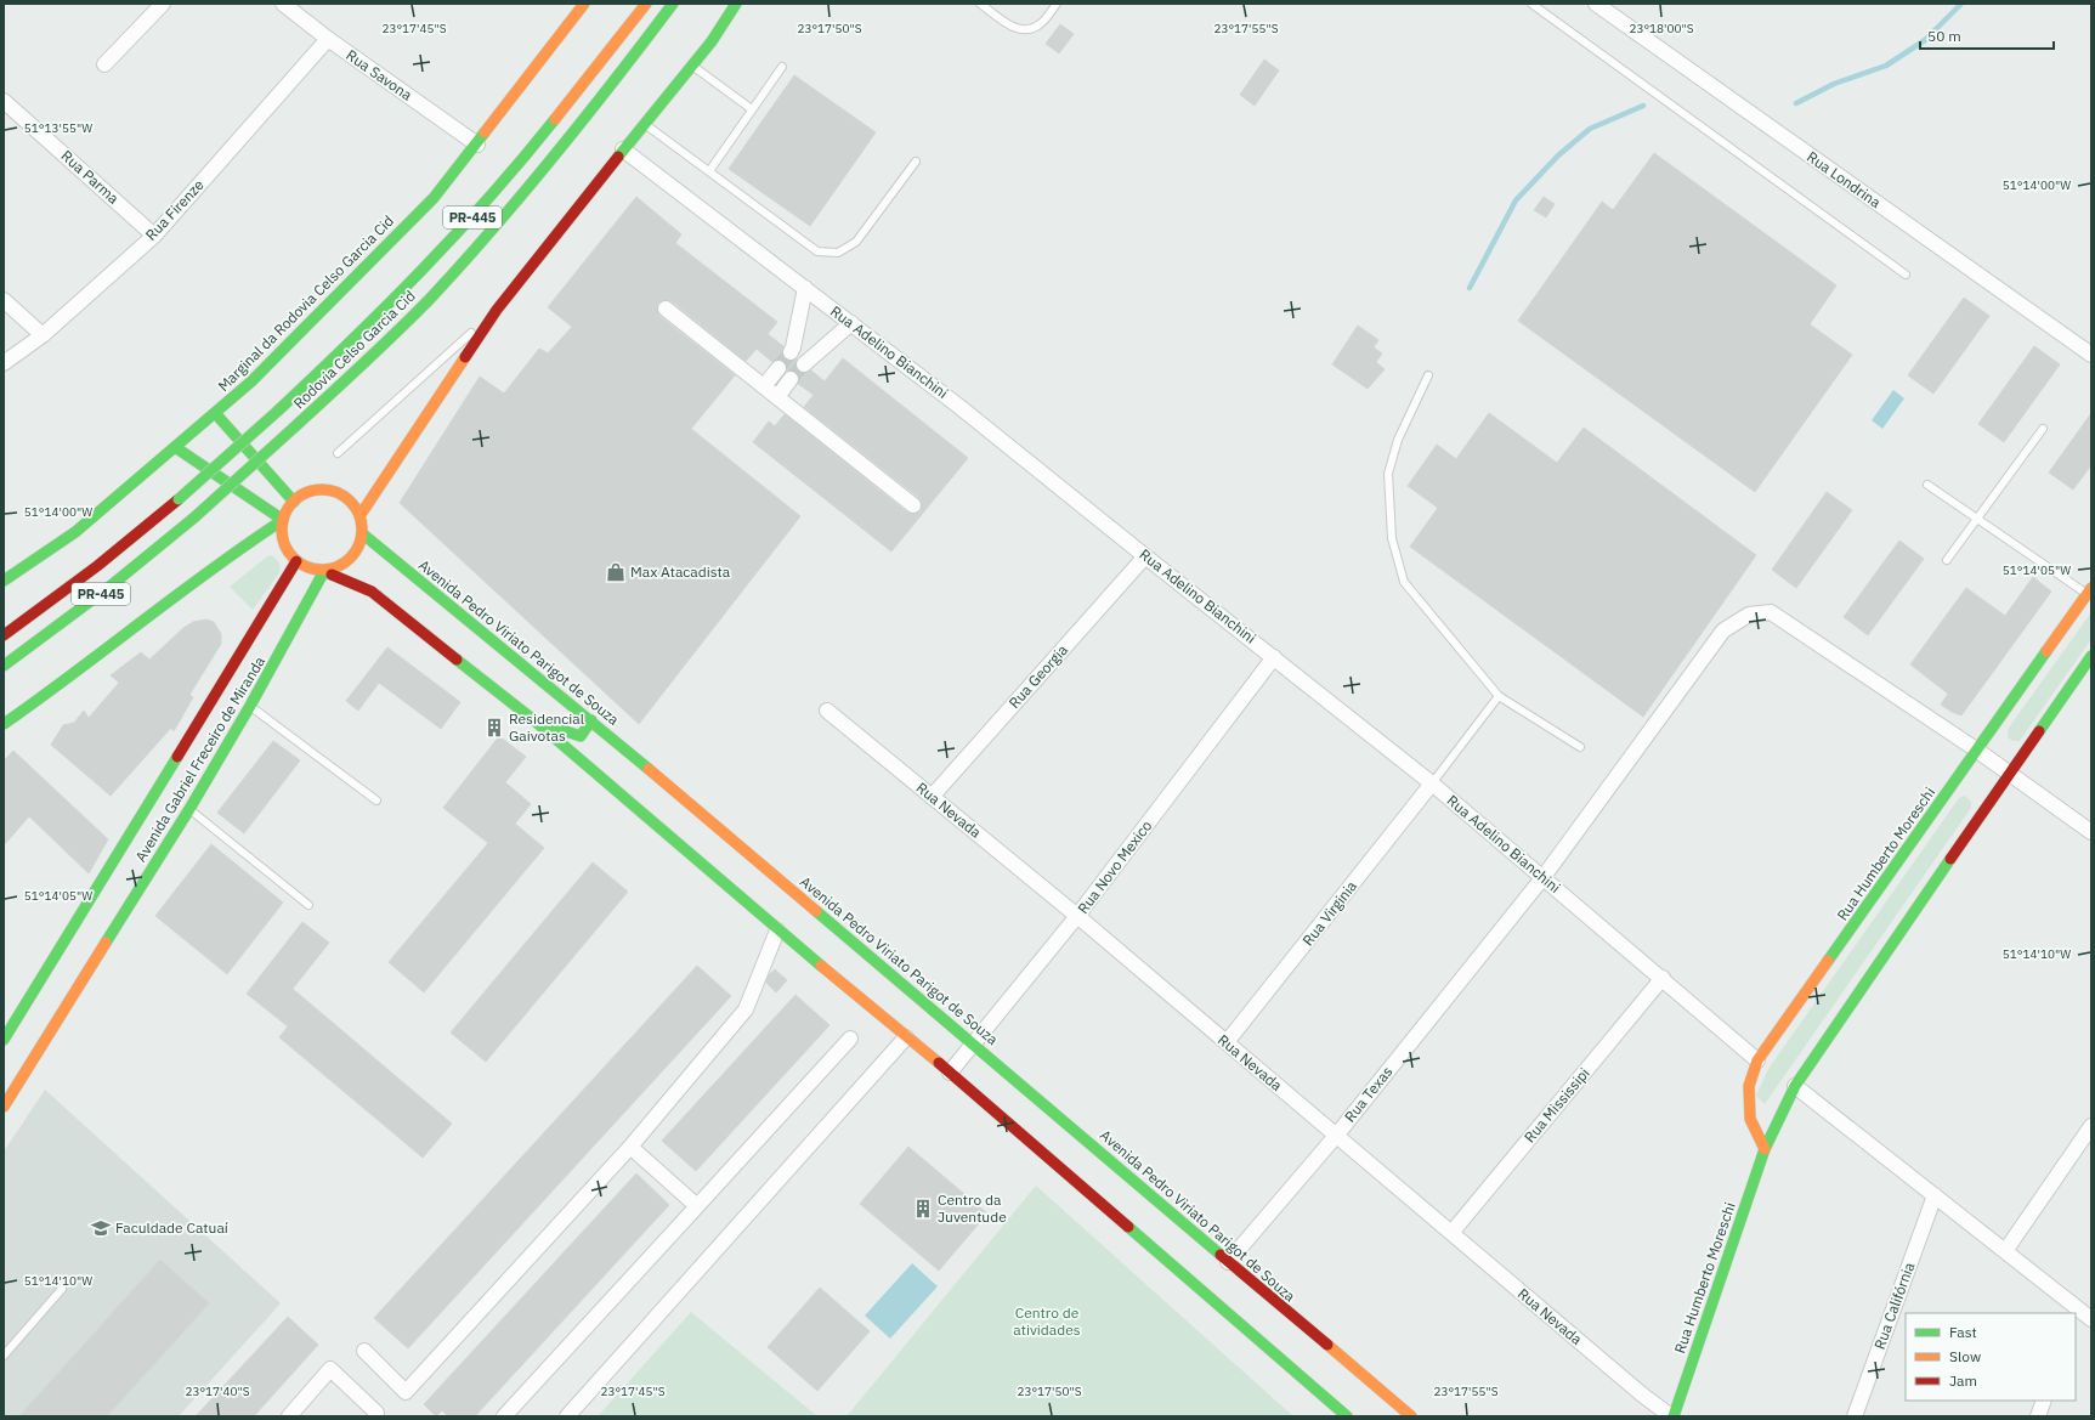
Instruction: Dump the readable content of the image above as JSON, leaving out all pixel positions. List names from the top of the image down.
{
  "streets": {
    "main road": [
      "PR-445",
      "Marginal da Rodovia Celso Garcia Cid",
      "Rodovia Celso Garcia Cid",
      "Avenida Pedro Viriato Parigot de Souza",
      "Avenida Gabriel Freceiro de Miranda",
      "Rua Humberto Moreschi"
    ],
    "street": [
      "Rua Savona",
      "Rua Parma",
      "Rua Londrina",
      "Rua Firenze",
      "Rua Adelino Bianchini",
      "Rua Georgia",
      "Rua Nevada",
      "Rua Novo Mexico",
      "Rua Virginia",
      "Rua Texas",
      "Rua Mississipi",
      "Rua Califórnia"
    ]
  },
  "crossings": [
    ["Rua Savona", "Rua Firenze"],
    ["Rua Savona", "Marginal da Rodovia Celso Garcia Cid"],
    ["Rua Parma", "Rua Firenze"],
    ["Rua Adelino Bianchini", "Rua Georgia"],
    ["Rua Adelino Bianchini", "Rua Humberto Moreschi"],
    ["Rua Adelino Bianchini", "Rua Novo Mexico"],
    ["Rua Adelino Bianchini", "Rua Virginia"],
    ["Rua Adelino Bianchini", "Rua Texas"],
    ["Rua Adelino Bianchini", "Rua Mississipi"],
    ["Avenida Pedro Viriato Parigot de Souza", "Avenida Gabriel Freceiro de Miranda"],
    ["Avenida Pedro Viriato Parigot de Souza", "Rua Novo Mexico"],
    ["Avenida Pedro Viriato Parigot de Souza", "Rua Texas"],
    ["Rua Georgia", "Rua Nevada"],
    ["Rua Nevada", "Rua Humberto Moreschi"],
    ["Rua Nevada", "Rua Novo Mexico"],
    ["Rua Nevada", "Rua Virginia"],
    ["Rua Nevada", "Rua Texas"],
    ["Rua Nevada", "Rua Mississipi"],
    ["Rua Humberto Moreschi", "Rua Texas"]
  ],
  "parks": ["Centro de atividades"],
  "places": {
    "shop": ["Max Atacadista"],
    "building": ["Residencial Gaivotas", "Centro da Juventude"],
    "school or university": ["Faculdade Catuaí"]
  },
  "legend": ["Fast", "Slow", "Jam"],
  "scale_bar": "50 m",
  "coordinates": [
    "23°17'45\"S",
    "23°17'50\"S",
    "23°17'55\"S",
    "23°18'00\"S",
    "51°13'55\"W",
    "51°14'00\"W",
    "51°14'05\"W",
    "51°14'10\"W",
    "23°17'40\"S"
  ]
}
